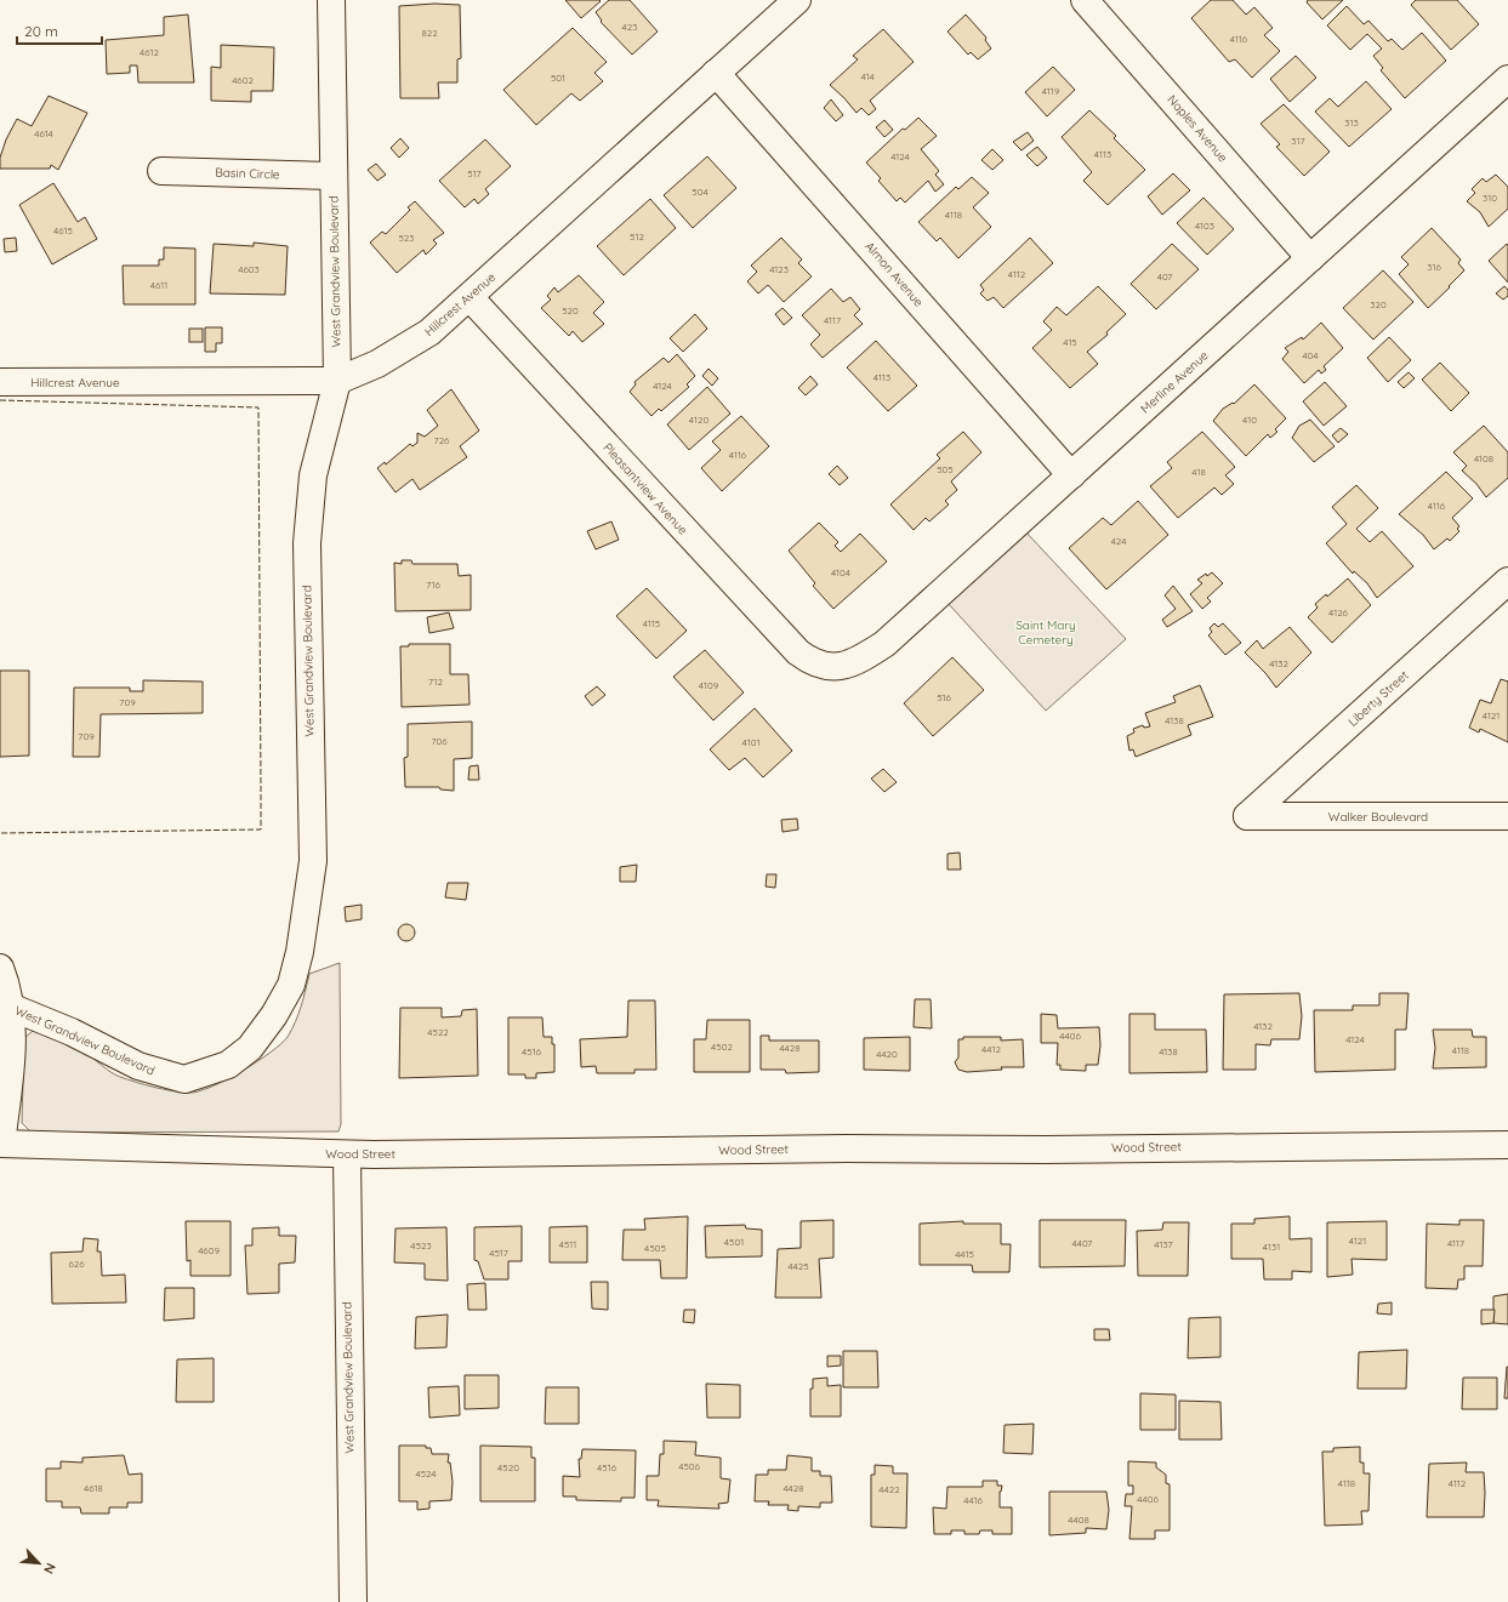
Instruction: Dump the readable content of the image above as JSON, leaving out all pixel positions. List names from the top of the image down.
{
  "streets": {
    "street": [
      "Naples Avenue",
      "Basin Circle",
      "West Grandview Boulevard",
      "Almon Avenue",
      "Hillcrest Avenue",
      "Merline Avenue",
      "Pleasantview Avenue",
      "Liberty Street",
      "Walker Boulevard",
      "Wood Street"
    ]
  },
  "crossings": [
    ["Naples Avenue", "Merline Avenue"],
    ["Basin Circle", "West Grandview Boulevard"],
    ["West Grandview Boulevard", "Hillcrest Avenue"],
    ["West Grandview Boulevard", "Wood Street"],
    ["Almon Avenue", "Hillcrest Avenue"],
    ["Almon Avenue", "Merline Avenue"],
    ["Hillcrest Avenue", "Pleasantview Avenue"],
    ["Merline Avenue", "Pleasantview Avenue"],
    ["Liberty Street", "Walker Boulevard"]
  ],
  "parks": ["Saint Mary Cemetery"],
  "house_numbers": [
    "423",
    "822",
    "4116",
    "4612",
    "414",
    "501",
    "4602",
    "4119",
    "313",
    "4614",
    "317",
    "4113",
    "4124",
    "517",
    "504",
    "310",
    "4118",
    "4103",
    "4615",
    "512",
    "523",
    "316",
    "4603",
    "4123",
    "4112",
    "407",
    "4611",
    "320",
    "520",
    "4117",
    "415",
    "404",
    "4113",
    "4124",
    "4120",
    "410",
    "726",
    "4116",
    "4108",
    "505",
    "418",
    "4116",
    "424",
    "4104",
    "716",
    "4126",
    "4115",
    "4132",
    "712",
    "4109",
    "516",
    "709",
    "4121",
    "4138",
    "709",
    "706",
    "4101",
    "4132",
    "4522",
    "4406",
    "4124",
    "4502",
    "4428",
    "4412",
    "4118",
    "4516",
    "4138",
    "4420",
    "4121",
    "4501",
    "4407",
    "4117",
    "4511",
    "4137",
    "4523",
    "4131",
    "4505",
    "4609",
    "4517",
    "4415",
    "626",
    "4425",
    "4506",
    "4520",
    "4516",
    "4524",
    "4118",
    "4112",
    "4618",
    "4428",
    "4422",
    "4406",
    "4416",
    "4408"
  ],
  "scale_bar": "20 m",
  "north": "bottom right"
}
